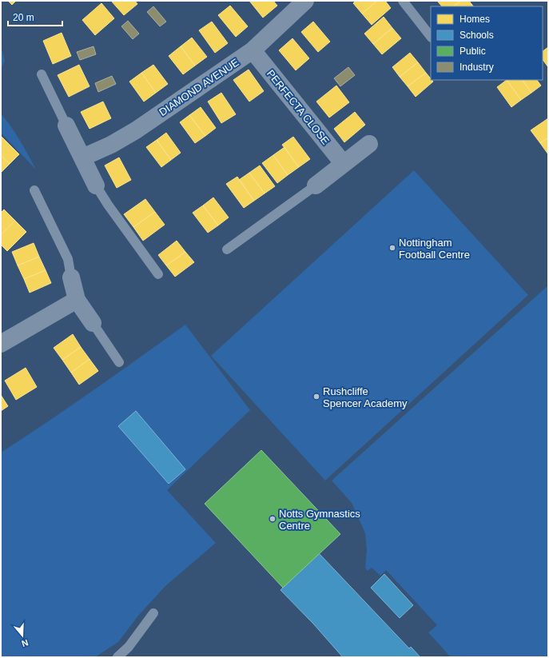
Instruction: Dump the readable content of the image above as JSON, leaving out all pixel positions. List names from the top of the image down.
{
  "streets": {
    "street": ["DIAMOND AVENUE", "PERFECTA CLOSE"]
  },
  "crossings": [
    ["DIAMOND AVENUE", "PERFECTA CLOSE"]
  ],
  "places": ["Nottingham Football Centre", "Rushcliffe Spencer Academy", "Notts Gymnastics Centre"],
  "legend": [
    "Homes",
    "Schools",
    "Public",
    "Industry"
  ],
  "scale_bar": "20 m",
  "north": "bottom"
}
